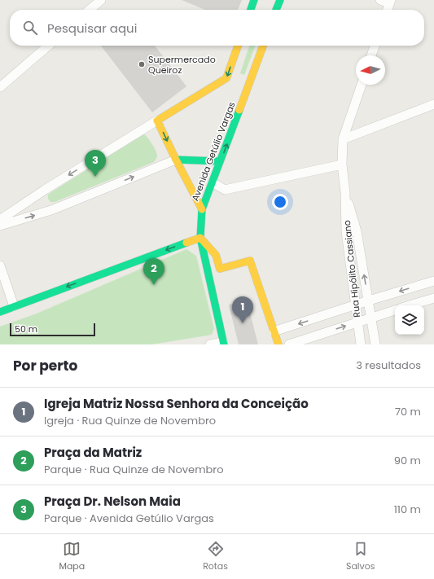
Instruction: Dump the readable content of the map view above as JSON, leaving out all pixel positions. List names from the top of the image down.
{
  "streets": {
    "main road": ["Avenida Getúlio Vargas"],
    "street": ["Rua Hipólito Cassiano"]
  },
  "places": ["Supermercado Queiroz"],
  "scale_bar": "50 m",
  "north": "left",
  "page": {
    "search": "Pesquisar aqui",
    "pins": ["3", "2", "1"],
    "scale": "50 m",
    "heading": ["Por perto", "3 resultados"],
    "list": [
      {
        "mark": "1",
        "name": "Igreja Matriz Nossa Senhora da Conceição",
        "note": "Igreja · Rua Quinze de Novembro",
        "value": "70 m"
      },
      {
        "mark": "2",
        "name": "Praça da Matriz",
        "note": "Parque · Rua Quinze de Novembro",
        "value": "90 m"
      },
      {
        "mark": "3",
        "name": "Praça Dr. Nelson Maia",
        "note": "Parque · Avenida Getúlio Vargas",
        "value": "110 m"
      }
    ],
    "nav": ["Mapa", "Rotas", "Salvos"]
  }
}
